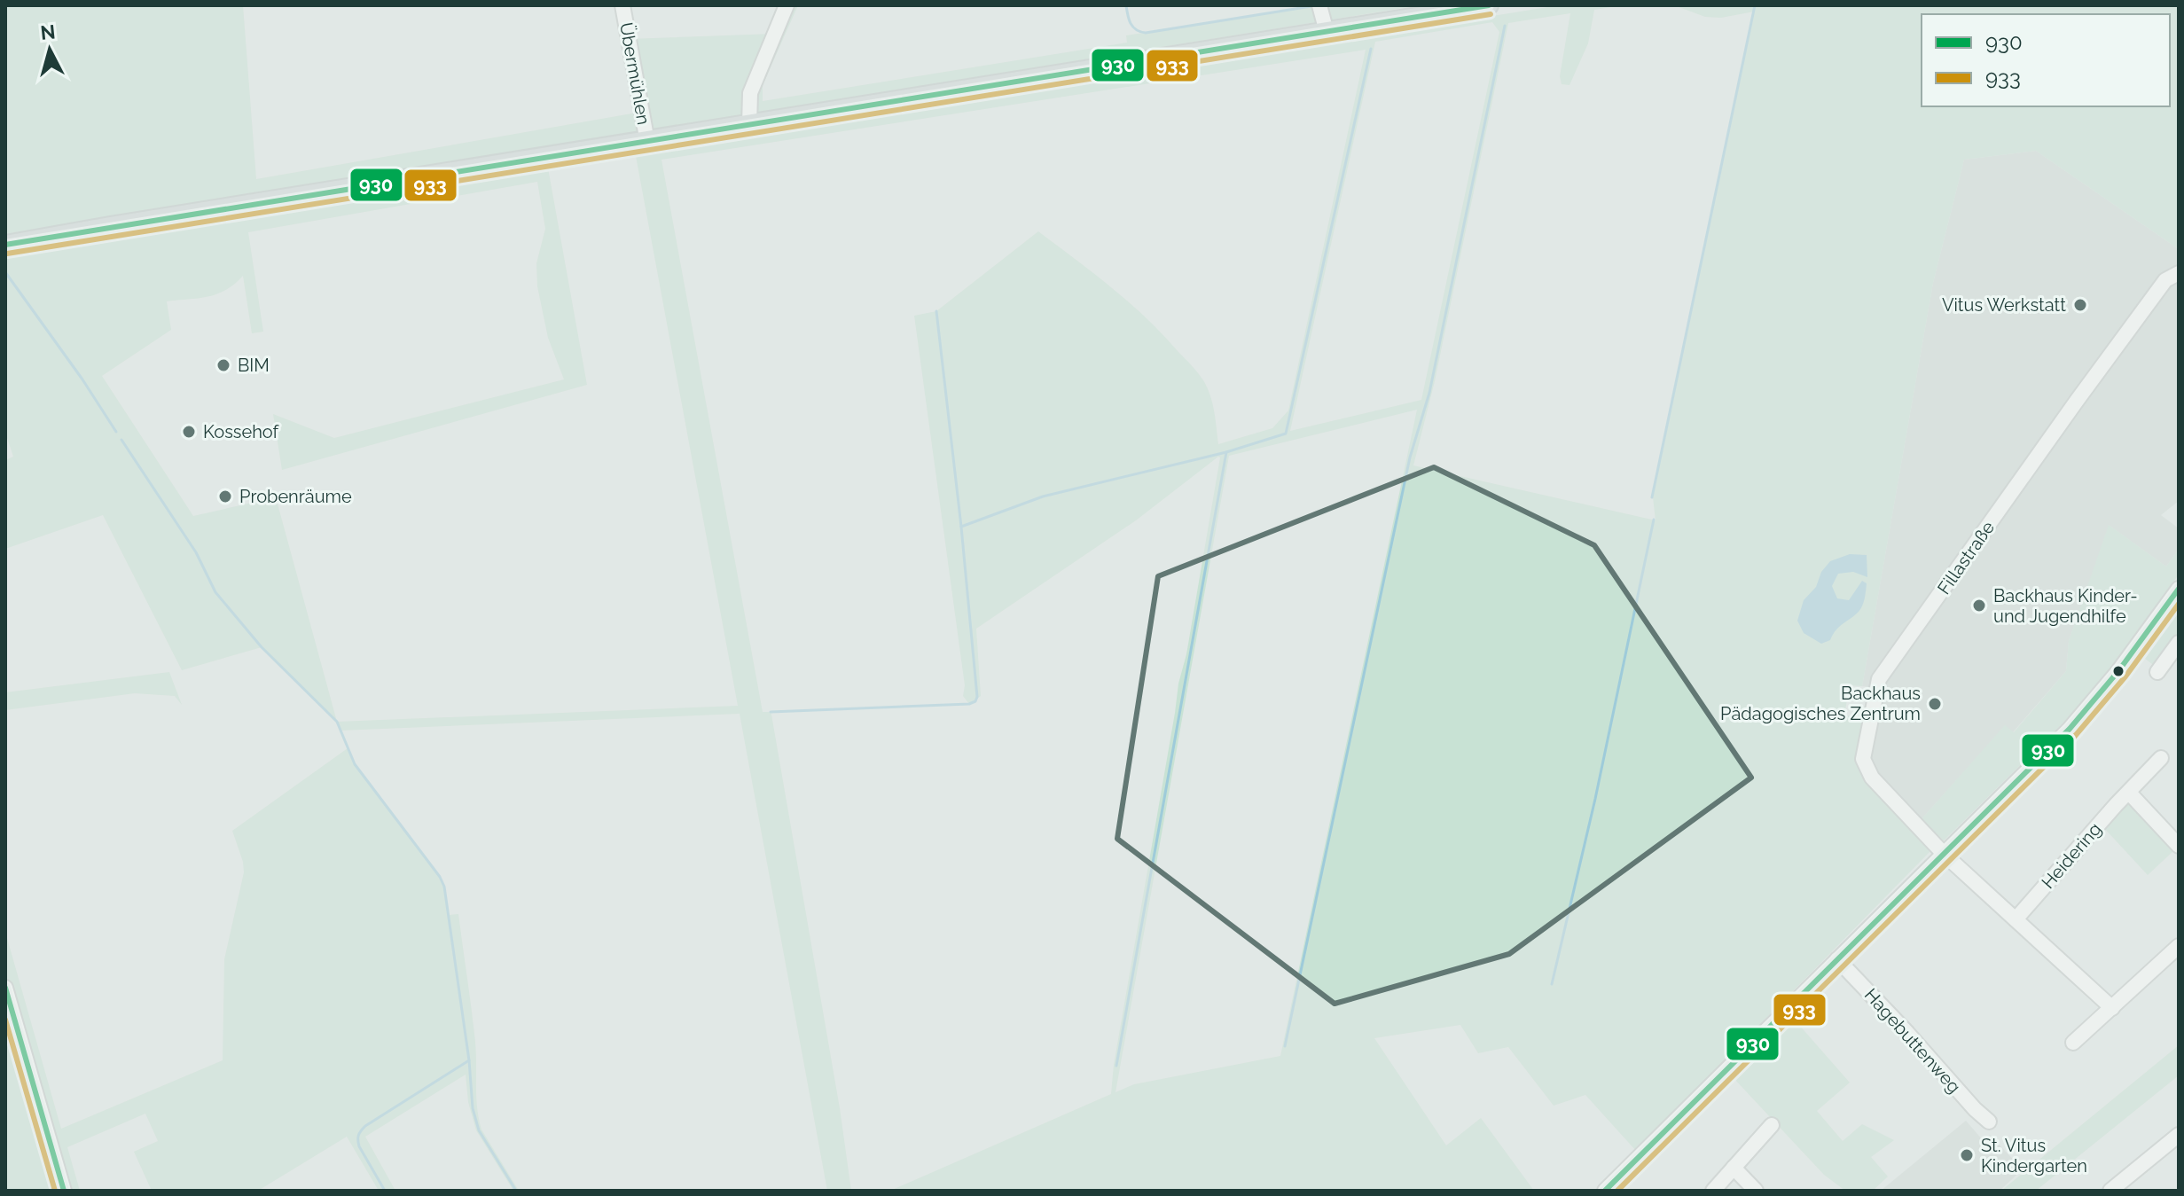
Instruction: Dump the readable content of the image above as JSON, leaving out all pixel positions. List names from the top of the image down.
{
  "streets": {
    "street": [
      "Übermühlen",
      "Fillastraße",
      "Heidering",
      "Hagebuttenweg"
    ]
  },
  "places": [
    "Vitus Werkstatt",
    "BIM",
    "Kossehof",
    "Probenräume",
    "Backhaus Kinder- und Jugendhilfe",
    "Backhaus Pädagogisches Zentrum",
    "St. Vitus Kindergarten"
  ],
  "lines": ["transit line 930", "transit line 933"],
  "legend": ["930", "933"],
  "north": "top"
}
